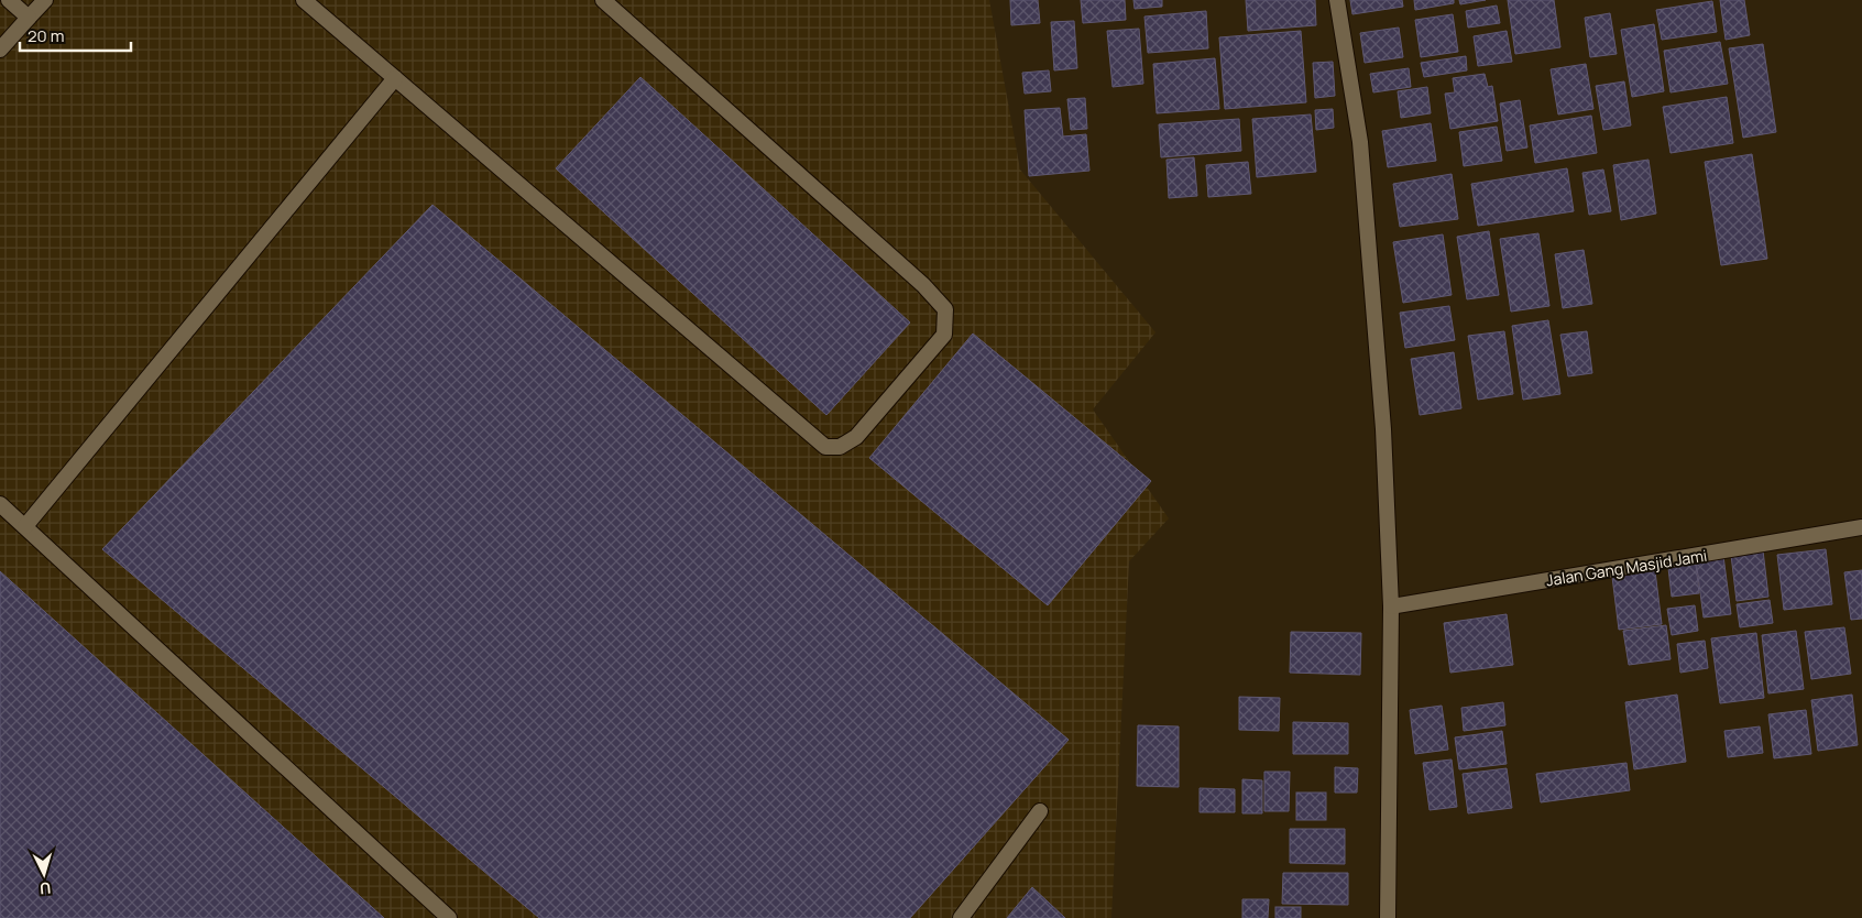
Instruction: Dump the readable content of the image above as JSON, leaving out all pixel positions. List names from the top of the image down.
{
  "streets": {
    "street": ["Jalan Gang Masjid Jami"]
  },
  "scale_bar": "20 m",
  "north": "bottom"
}
